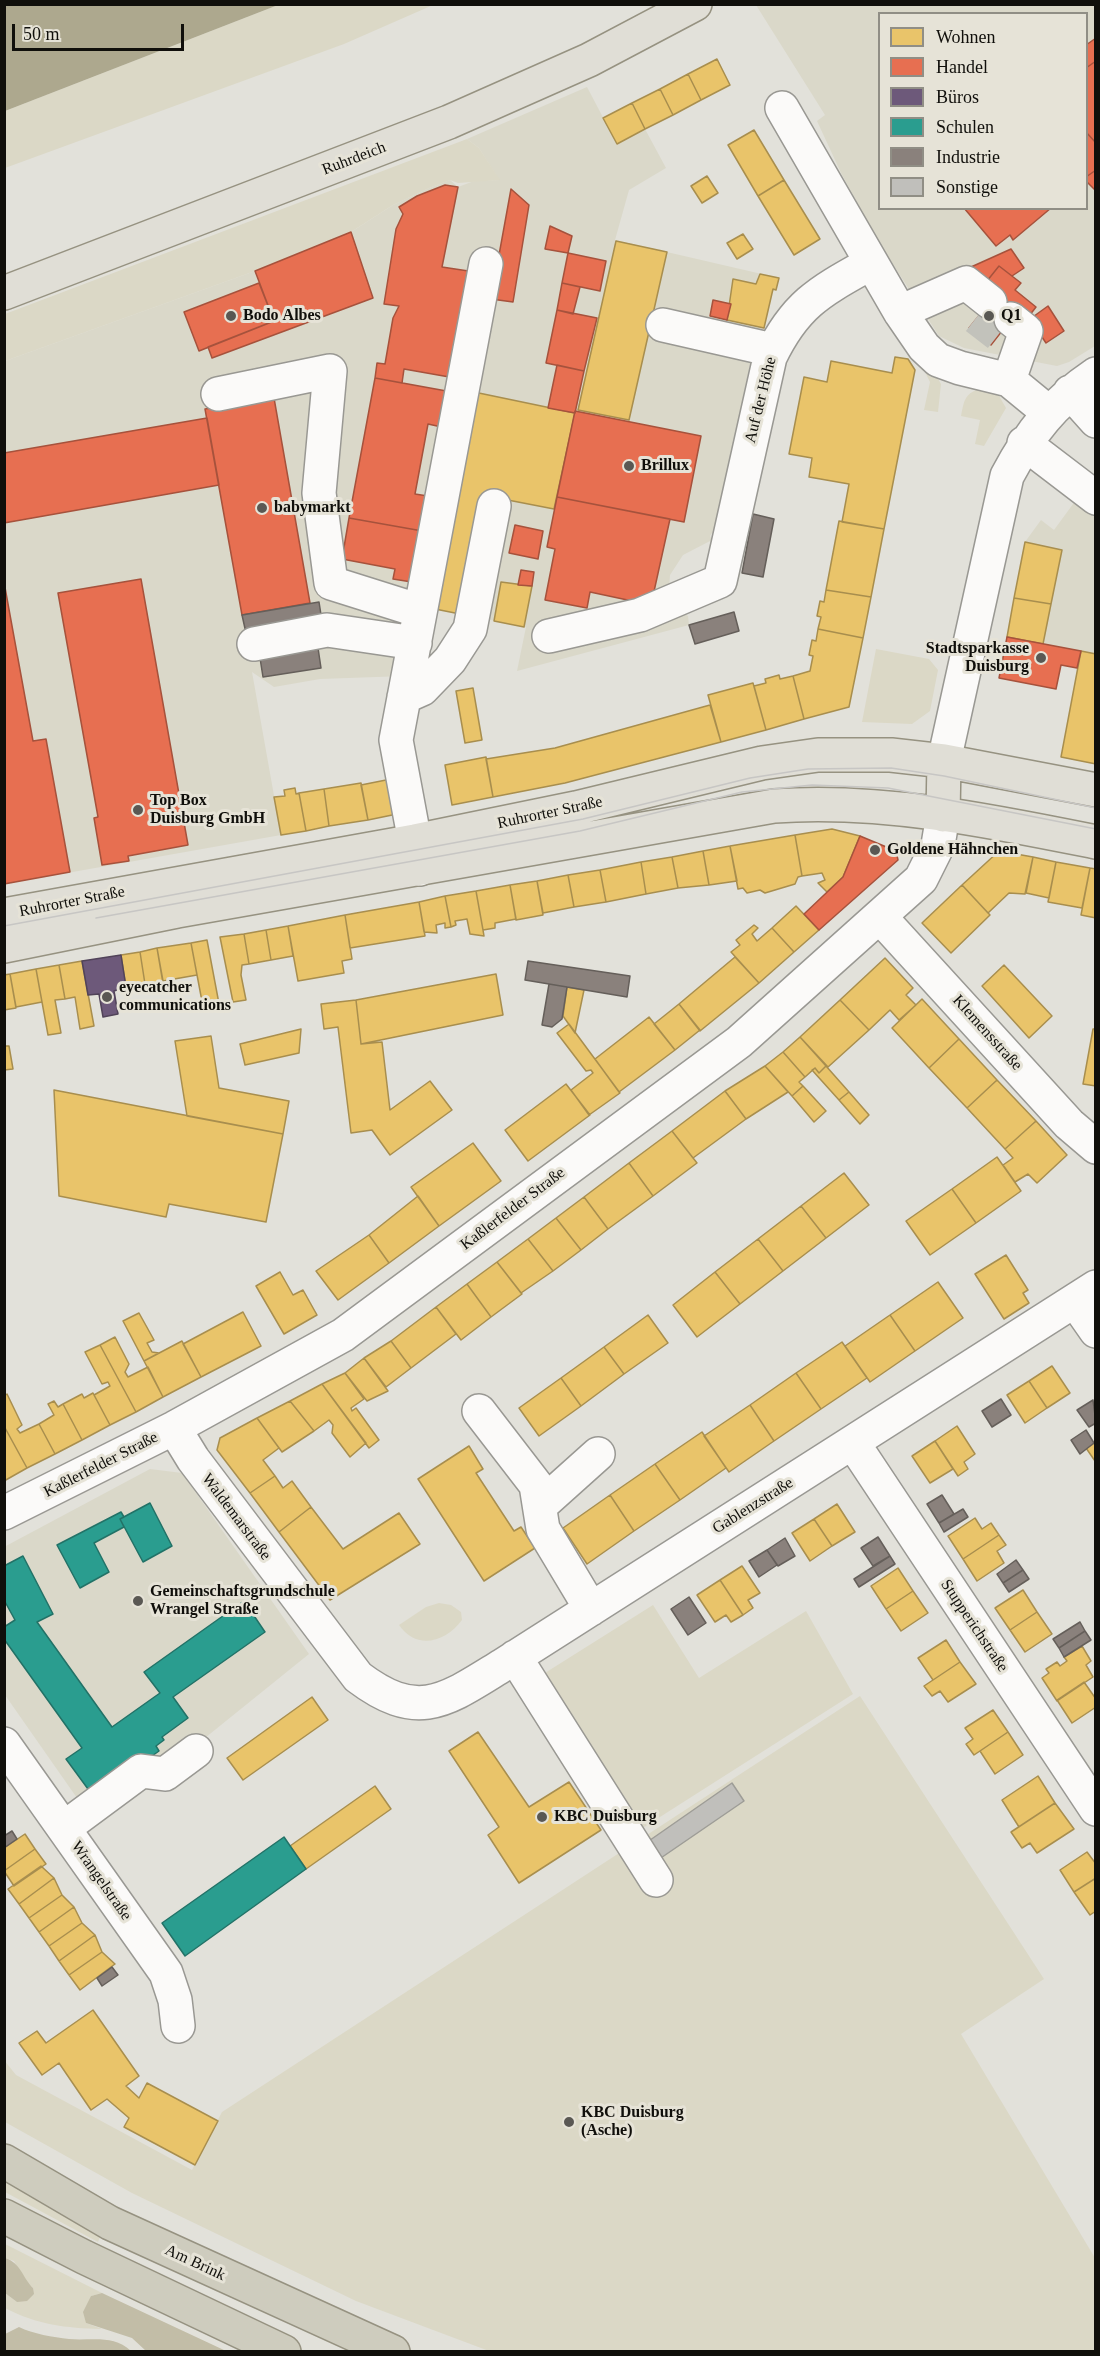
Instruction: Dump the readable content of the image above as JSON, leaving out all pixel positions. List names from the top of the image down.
{
  "streets": {
    "highway": ["Am Brink"],
    "main road": ["Ruhrdeich", "Ruhrorter Straße"],
    "street": [
      "Auf der Höhe",
      "Klemensstraße",
      "Kaßlerfelder Straße",
      "Gablenzstraße",
      "Waldemarstraße",
      "Stupperichstraße",
      "Wrangelstraße"
    ]
  },
  "crossings": [
    ["Ruhrorter Straße", "Kaßlerfelder Straße"],
    ["Klemensstraße", "Kaßlerfelder Straße"],
    ["Kaßlerfelder Straße", "Waldemarstraße"],
    ["Gablenzstraße", "Waldemarstraße"],
    ["Gablenzstraße", "Stupperichstraße"]
  ],
  "places": [
    "Bodo Albes",
    "Q1",
    "Brillux",
    "babymarkt",
    "Stadtsparkasse Duisburg",
    "Top Box Duisburg GmbH",
    "Goldene Hähnchen",
    "eyecatcher communications",
    "Gemeinschaftsgrundschule Wrangel Straße",
    "KBC Duisburg",
    "KBC Duisburg (Asche)"
  ],
  "legend": [
    "Wohnen",
    "Handel",
    "Büros",
    "Schulen",
    "Industrie",
    "Sonstige"
  ],
  "scale_bar": "50 m"
}
